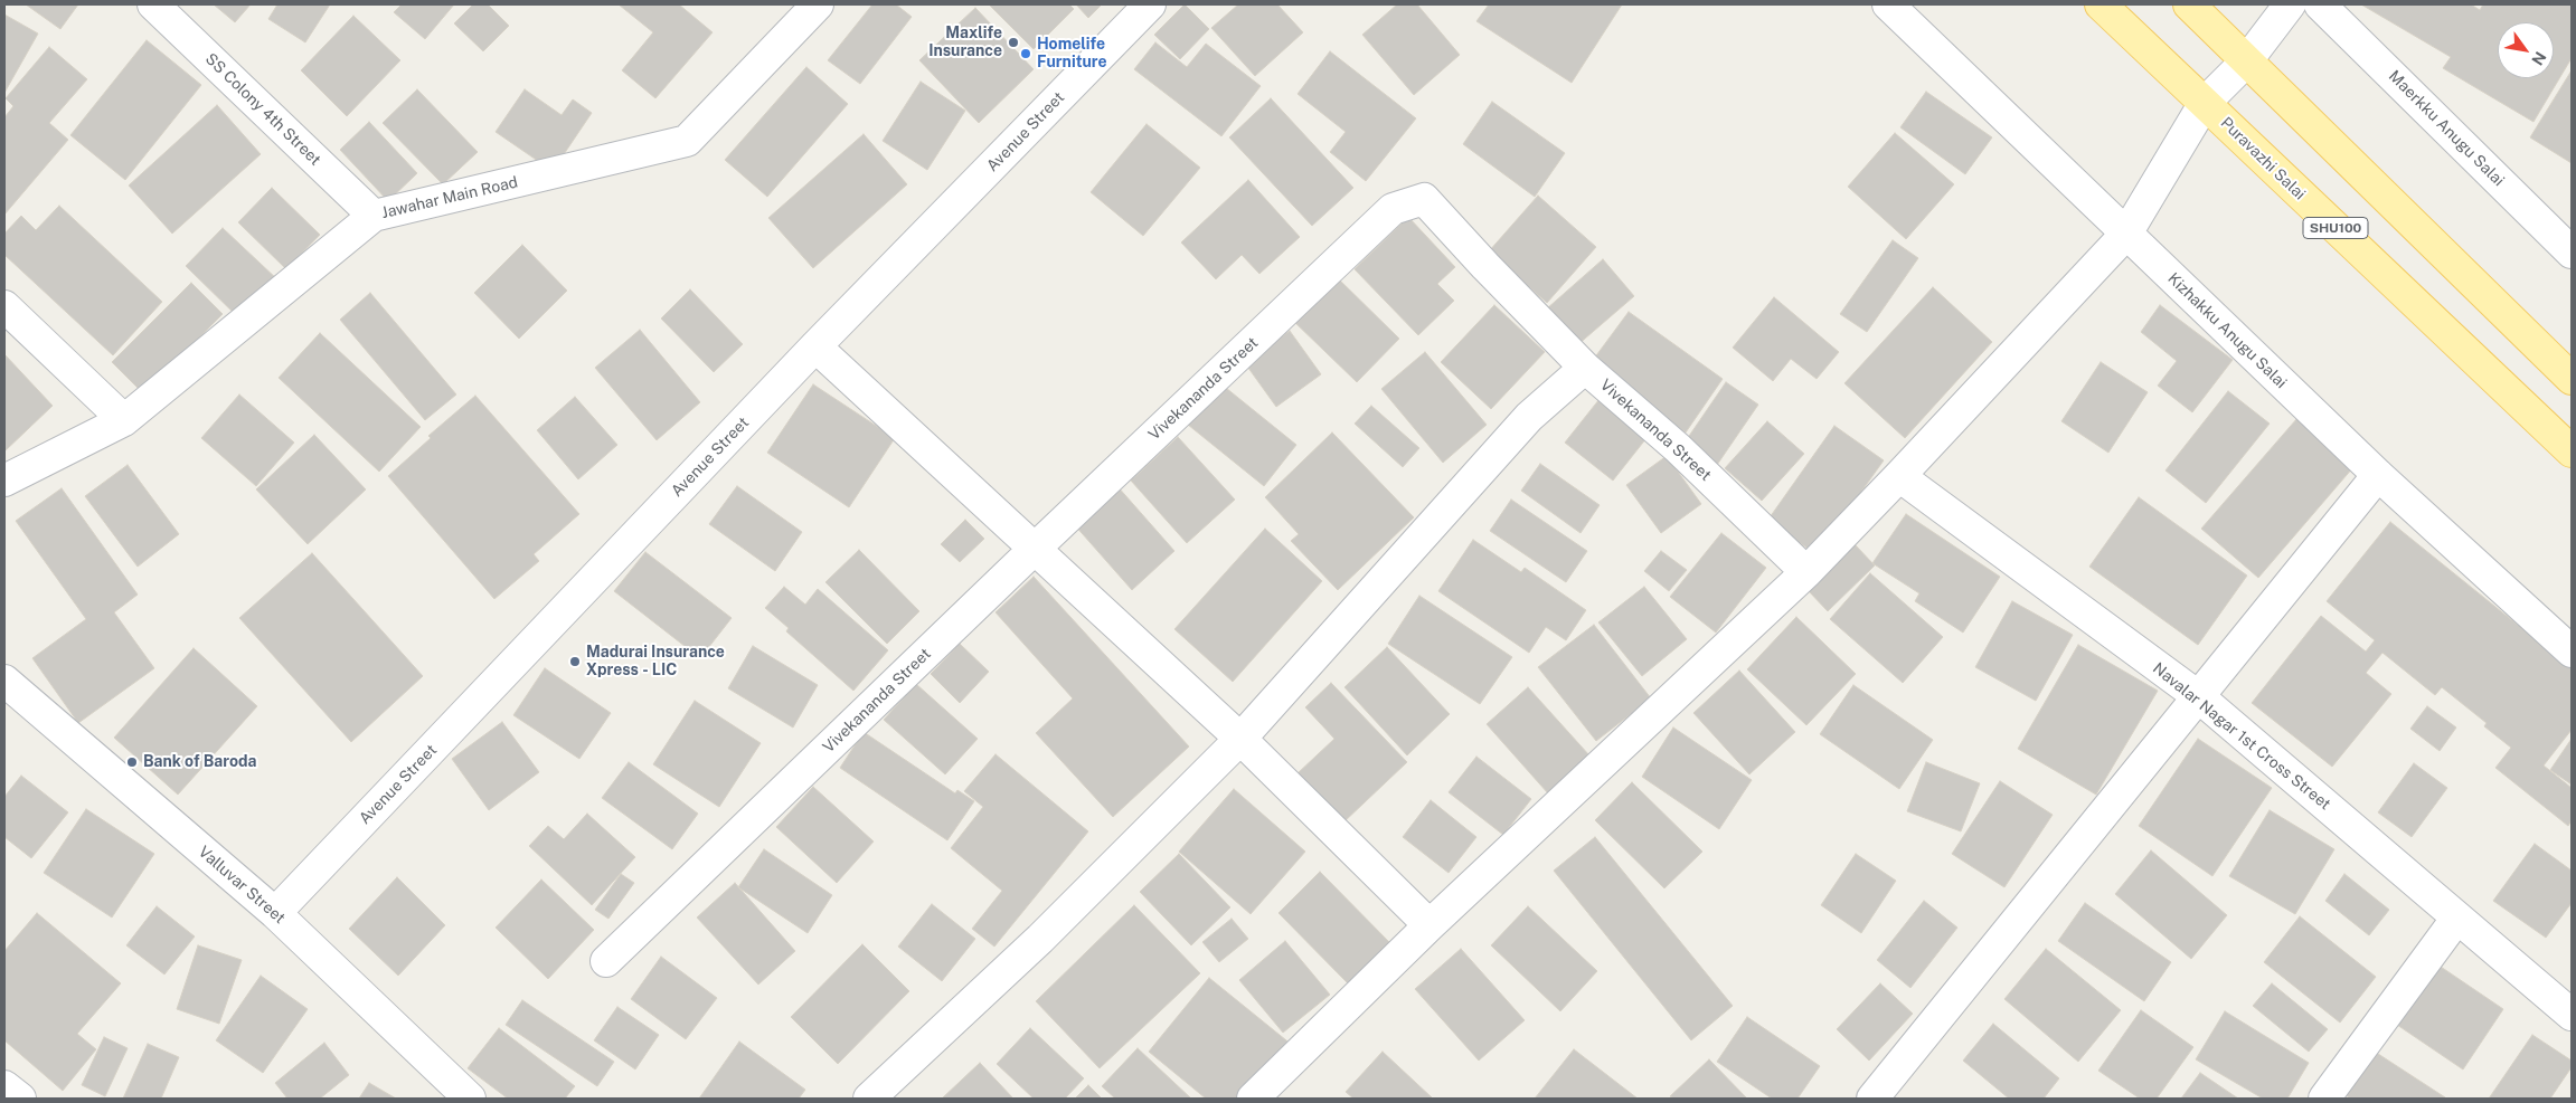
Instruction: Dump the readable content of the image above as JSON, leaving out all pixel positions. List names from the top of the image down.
{
  "streets": {
    "main road": ["Puravazhi Salai", "SHU100"],
    "street": [
      "SS Colony 4th Street",
      "Maerkku Anugu Salai",
      "Avenue Street",
      "Jawahar Main Road",
      "Kizhakku Anugu Salai",
      "Vivekananda Street",
      "Navalar Nagar 1st Cross Street",
      "Valluvar Street"
    ]
  },
  "crossings": [
    ["SS Colony 4th Street", "Jawahar Main Road"],
    ["Avenue Street", "Valluvar Street"]
  ],
  "places": [
    "Maxlife Insurance",
    "Homelife Furniture",
    "Madurai Insurance Xpress - LIC",
    "Bank of Baroda"
  ],
  "north": "bottom right"
}
